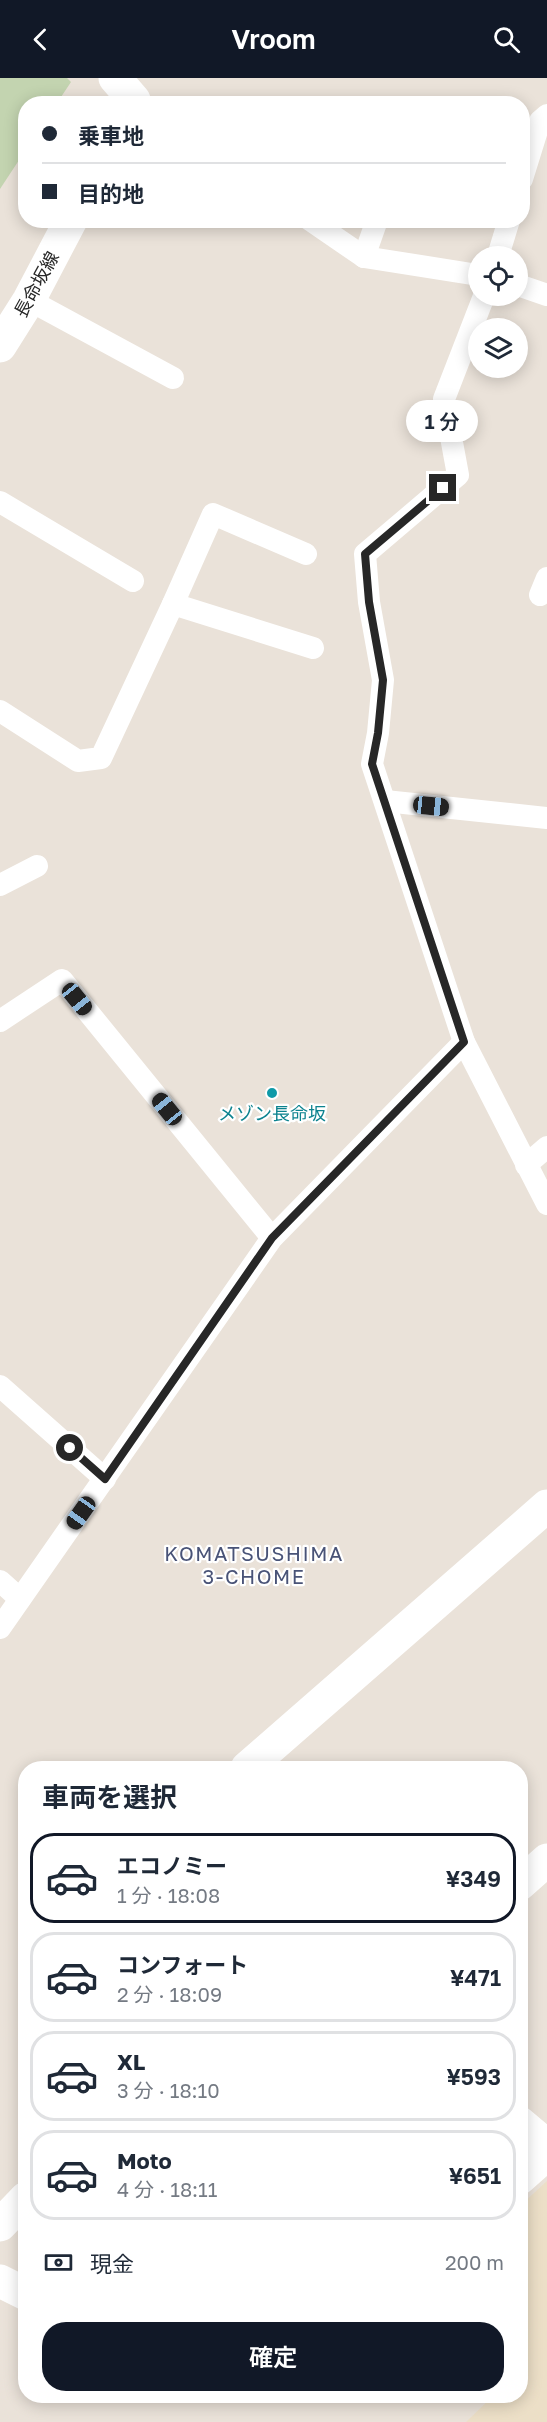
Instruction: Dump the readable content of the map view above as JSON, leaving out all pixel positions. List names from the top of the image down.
{
  "streets": {
    "street": ["長命坂線"]
  },
  "districts": ["KOMATSUSHIMA 3-CHOME"],
  "places": ["メゾン長命坂"],
  "page": {
    "header": "Vroom",
    "banner": ["乗車地", "目的地"],
    "bubble": "1 分",
    "heading": "車両を選択",
    "list": [
      {
        "name": "エコノミー",
        "note": "1 分 · 18:08",
        "value": "¥349"
      },
      {
        "name": "コンフォート",
        "note": "2 分 · 18:09",
        "value": "¥471"
      },
      {
        "name": "XL",
        "note": "3 分 · 18:10",
        "value": "¥593"
      },
      {
        "name": "Moto",
        "note": "4 分 · 18:11",
        "value": "¥651"
      }
    ],
    "pay": ["現金", "200 m"],
    "buttons": "確定"
  }
}
